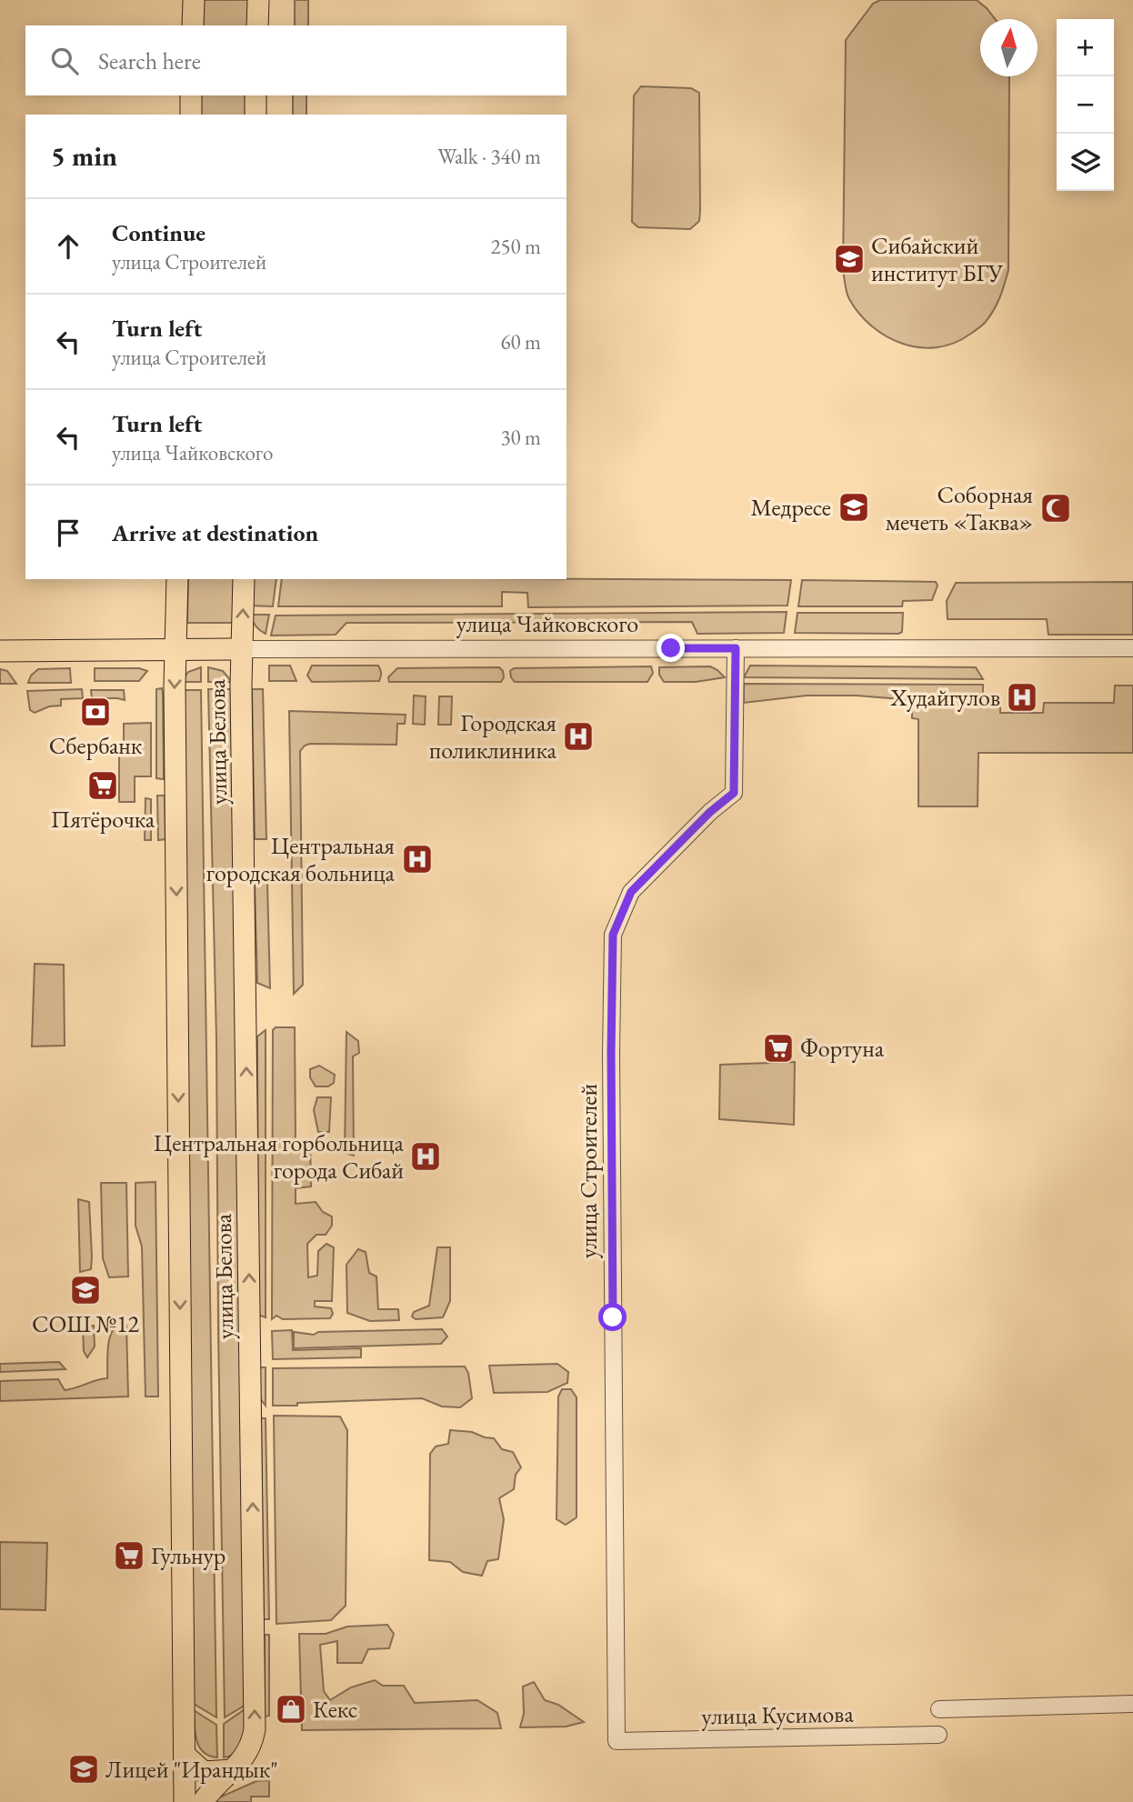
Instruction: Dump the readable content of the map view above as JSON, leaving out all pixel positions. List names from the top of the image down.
{
  "streets": {
    "main road": ["улица Чайковского", "улица Белова"],
    "street": ["улица Строителей", "улица Кусимова"]
  },
  "crossings": [
    ["улица Чайковского", "улица Белова"],
    ["улица Чайковского", "улица Строителей"],
    ["улица Строителей", "улица Кусимова"]
  ],
  "places": {
    "school or university": [
      "Сибайский институт БГУ",
      "Медресе",
      "СОШ №12",
      "Лицей \"Ирандык\""
    ],
    "mosque": ["Соборная мечеть «Таква»"],
    "hospital": [
      "Худайгулов",
      "Городская поликлиника",
      "Центральная городская больница",
      "Центральная горбольница города Сибай"
    ],
    "bank": ["Сбербанк"],
    "supermarket": ["Пятёрочка", "Фортуна", "Гульнур"],
    "shop": ["Кекс"]
  },
  "north": "top",
  "page": {
    "map_buttons": ["+", "−"],
    "search": "Search here",
    "heading": ["5 min", "Walk · 340 m"],
    "list": [
      ["Continue", "улица Строителей", "250 m"],
      ["Turn left", "улица Строителей", "60 m"],
      ["Turn left", "улица Чайковского", "30 m"],
      "Arrive at destination"
    ]
  }
}
